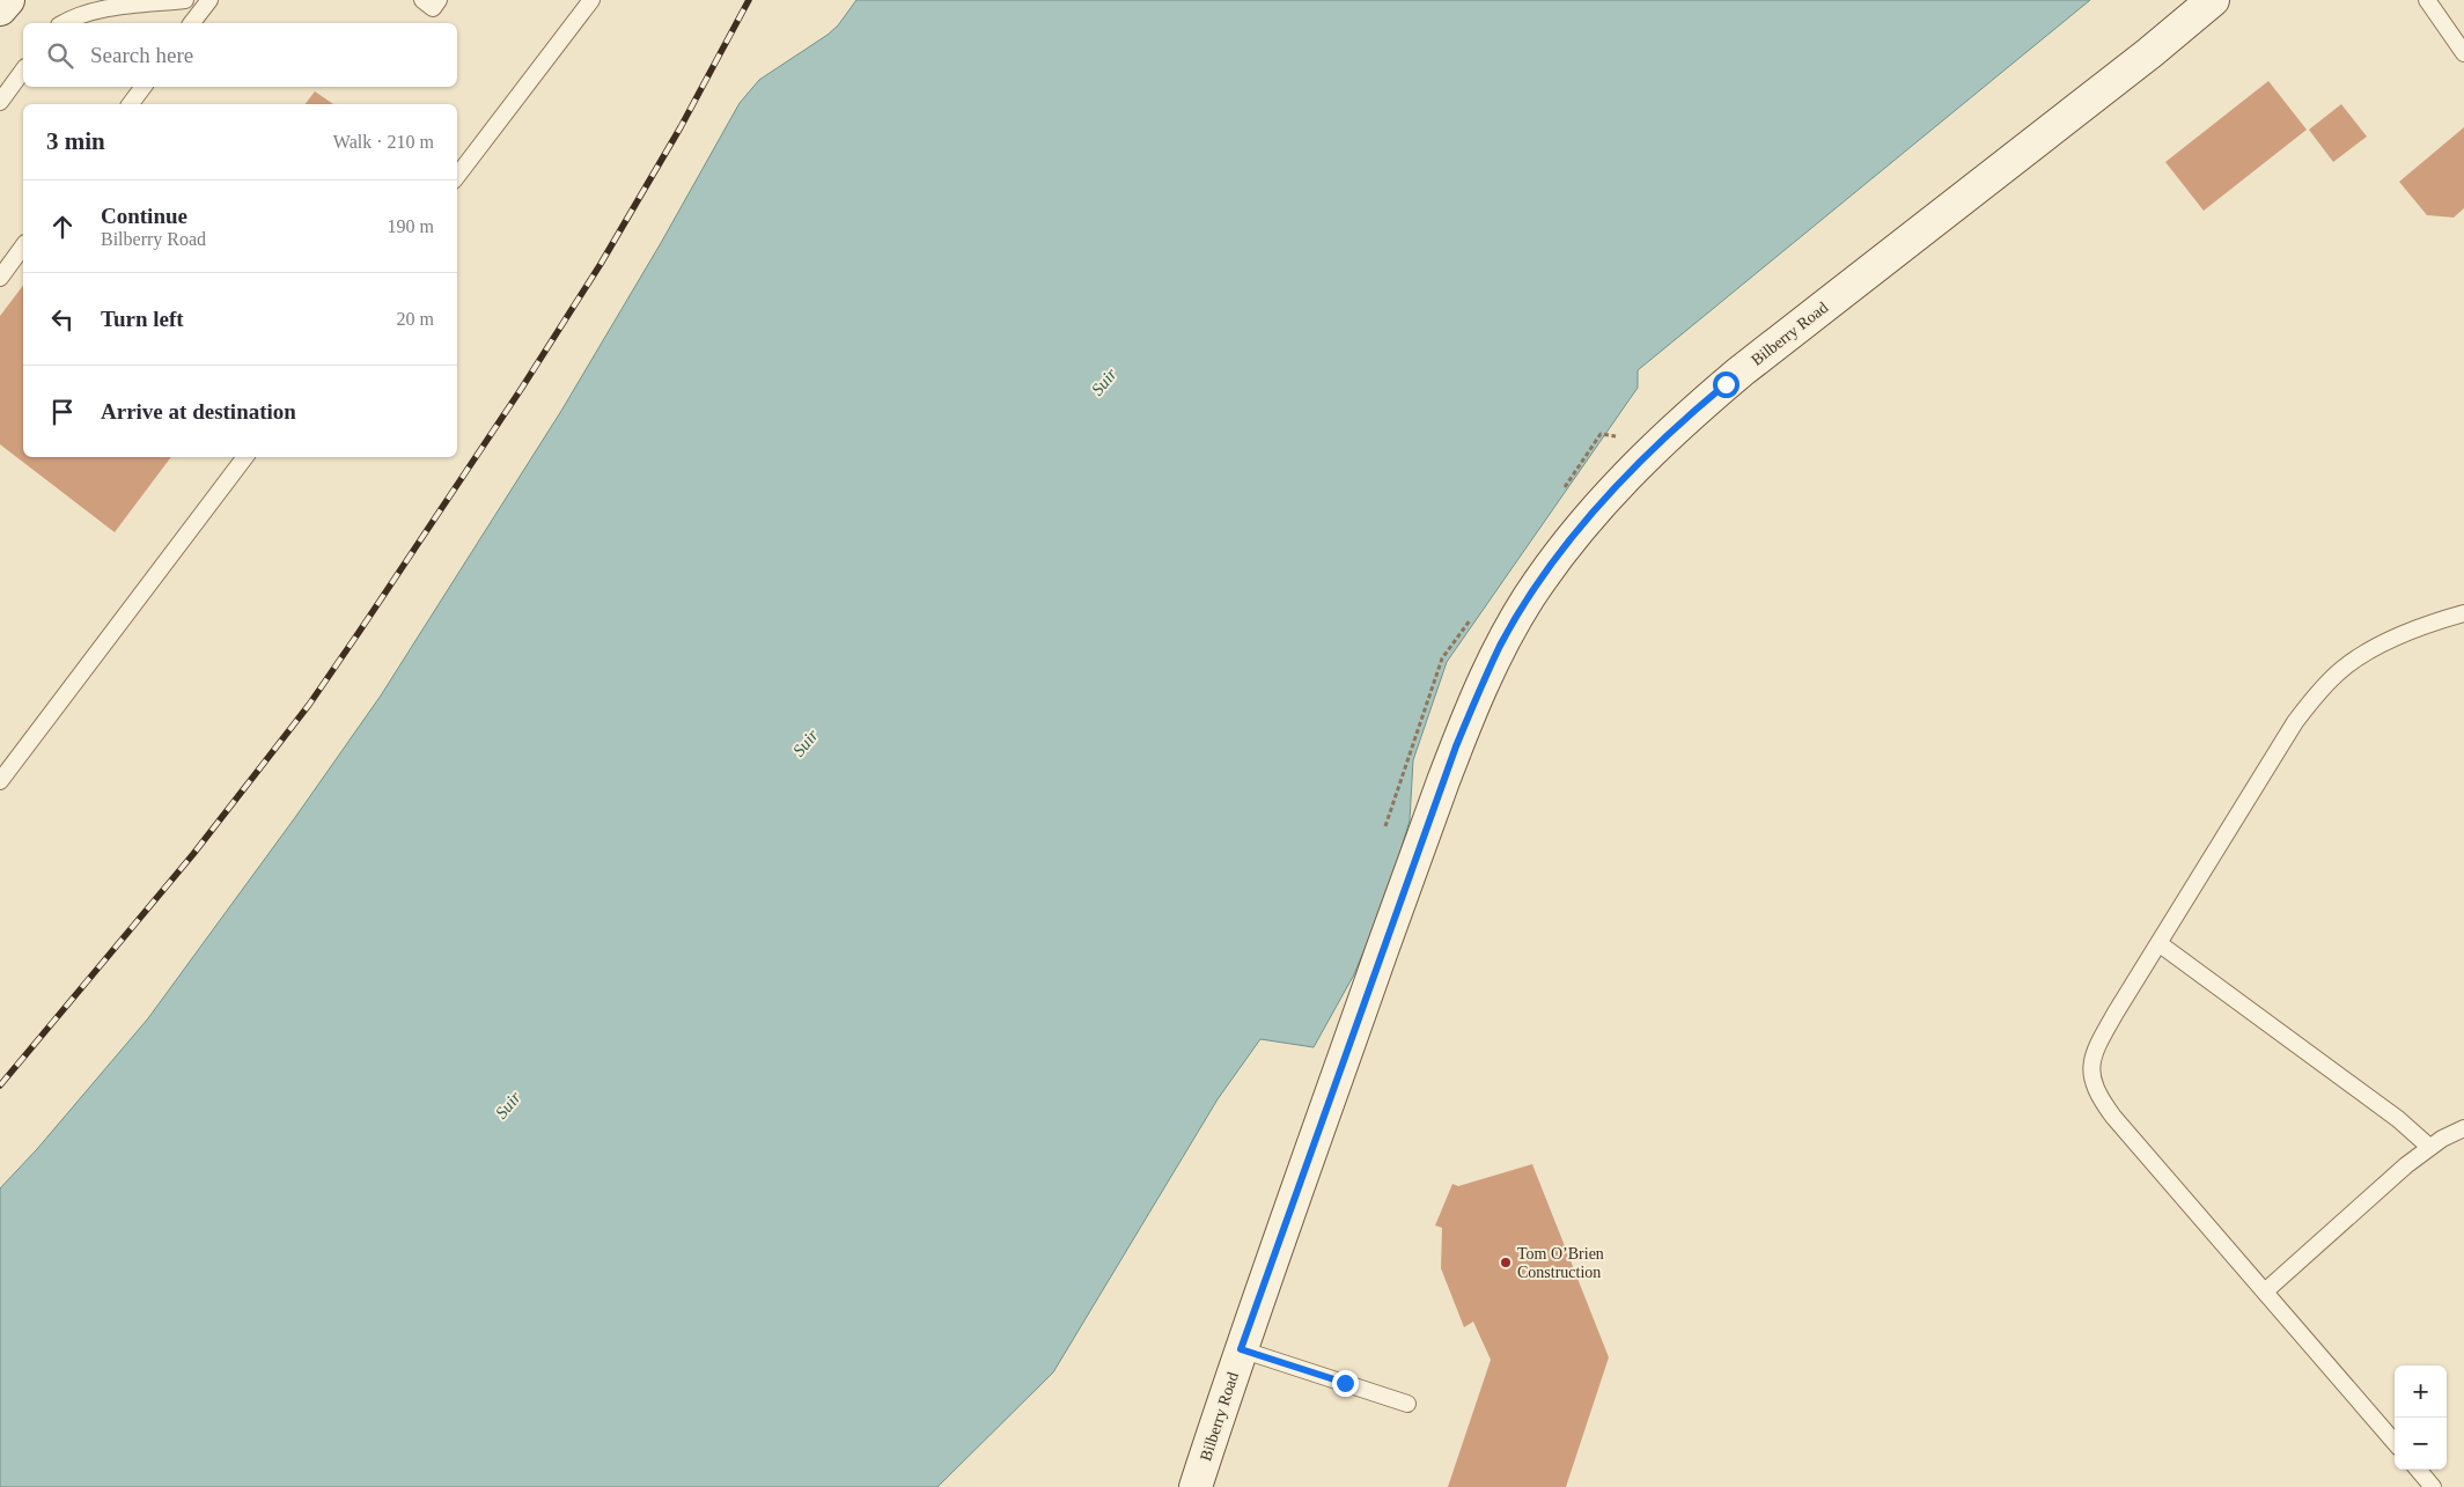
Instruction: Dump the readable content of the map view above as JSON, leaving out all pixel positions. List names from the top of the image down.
{
  "streets": {
    "street": ["Bilberry Road"]
  },
  "water": ["Suir"],
  "places": ["Tom O’Brien Construction"],
  "page": {
    "search": "Search here",
    "heading": ["3 min", "Walk · 210 m"],
    "list": [
      ["Continue", "Bilberry Road", "190 m"],
      ["Turn left", "20 m"],
      "Arrive at destination"
    ],
    "map_buttons": ["+", "−"]
  }
}
